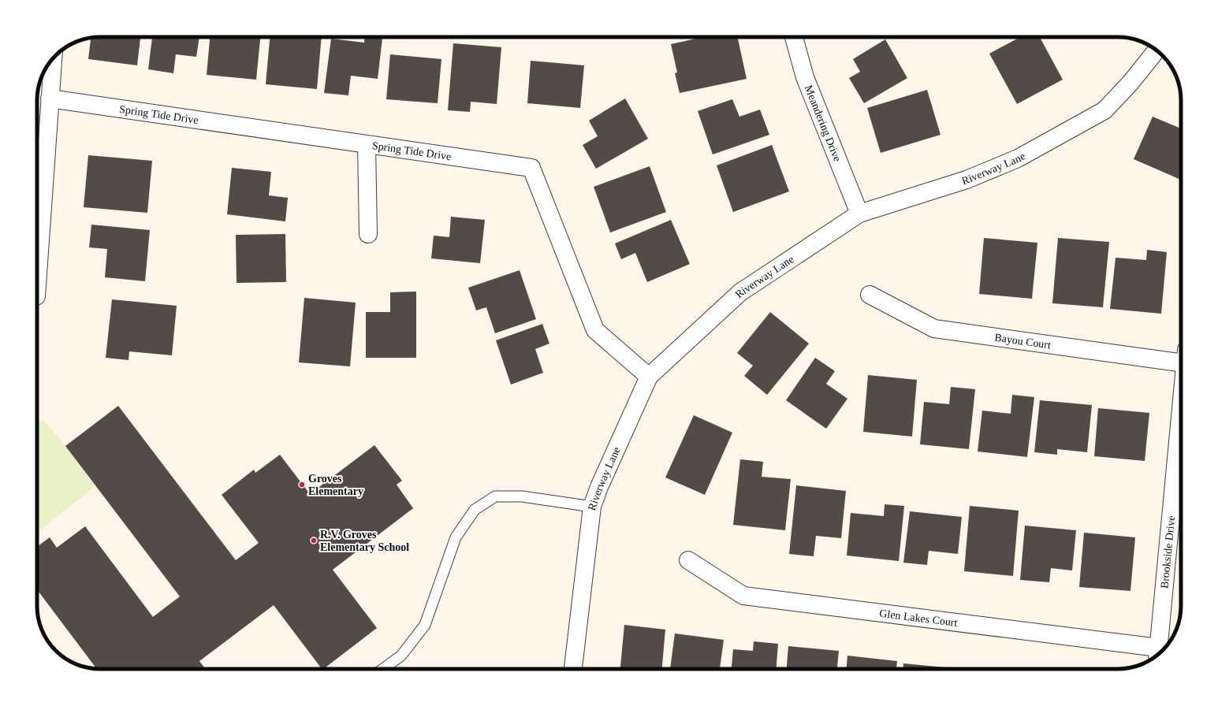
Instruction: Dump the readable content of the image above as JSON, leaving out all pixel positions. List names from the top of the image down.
{
  "streets": {
    "street": [
      "Spring Tide Drive",
      "Meandering Drive",
      "Riverway Lane",
      "Bayou Court",
      "Brookside Drive",
      "Glen Lakes Court"
    ]
  },
  "crossings": [
    ["Spring Tide Drive", "Riverway Lane"],
    ["Meandering Drive", "Riverway Lane"],
    ["Brookside Drive", "Glen Lakes Court"]
  ],
  "places": ["Groves Elementary", "R.V. Groves Elementary School"]
}
